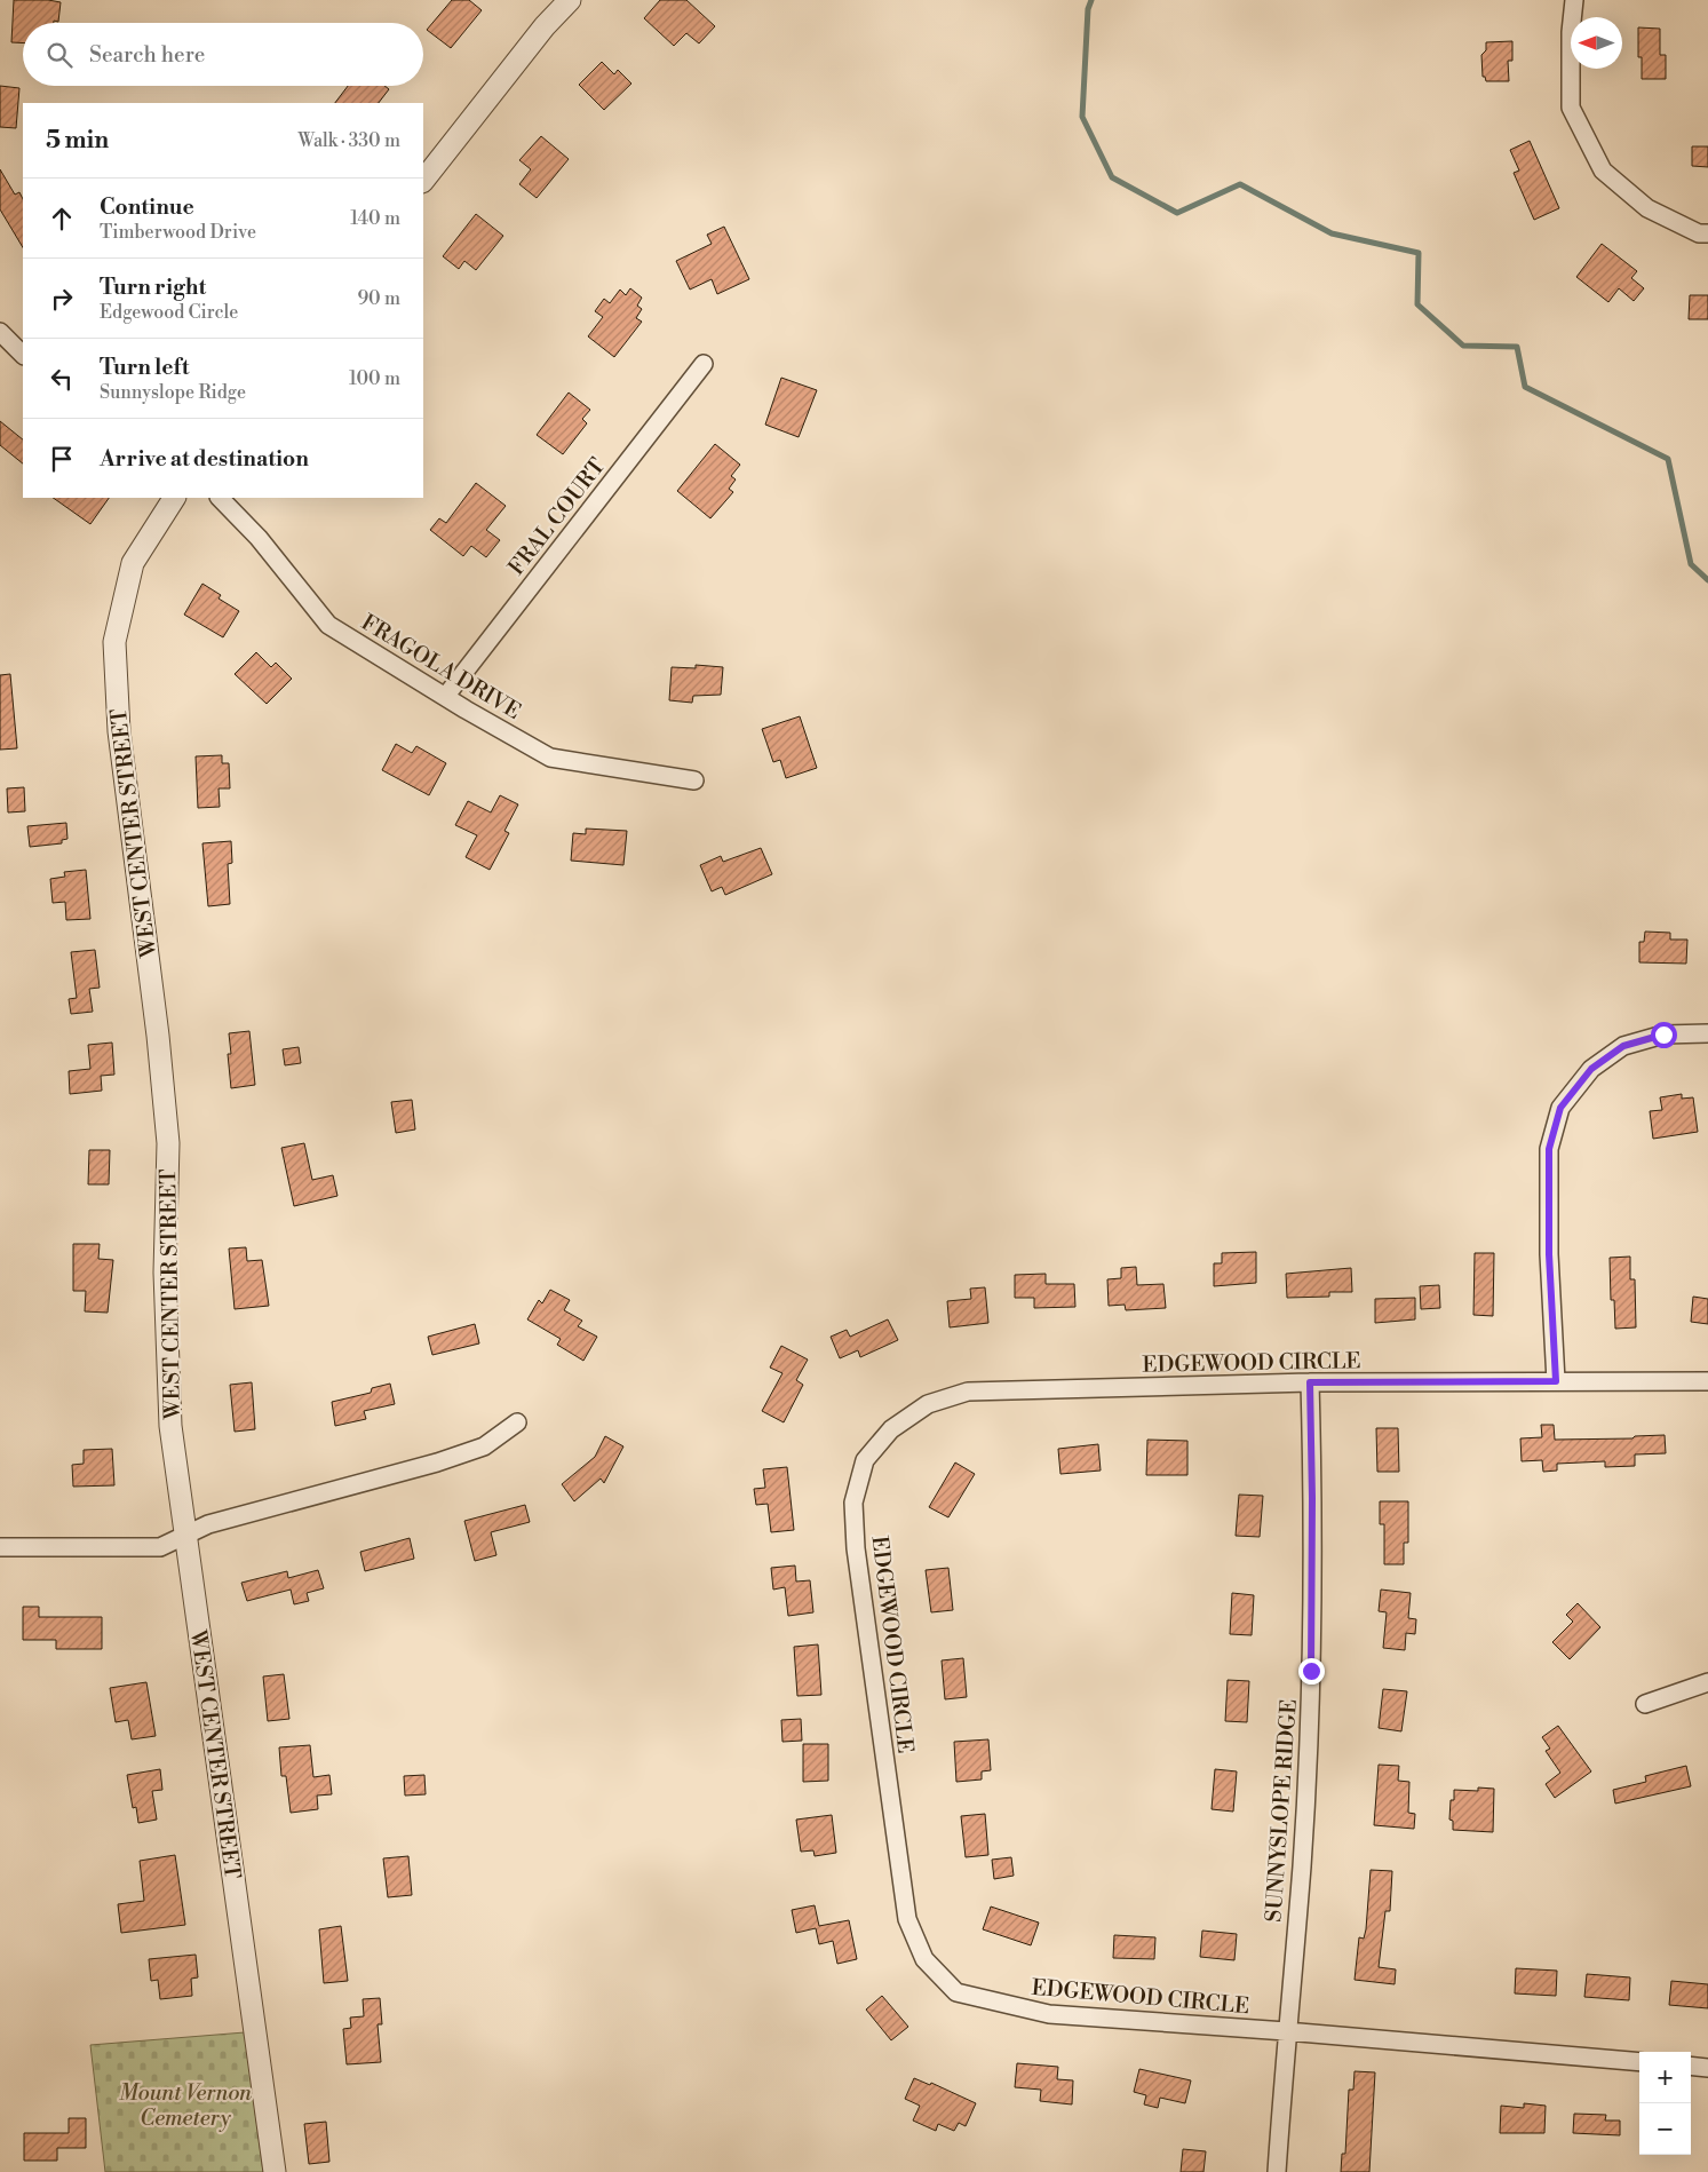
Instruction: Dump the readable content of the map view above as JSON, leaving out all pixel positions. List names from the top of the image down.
{
  "streets": {
    "street": [
      "FRAL COURT",
      "FRAGOLA DRIVE",
      "WEST CENTER STREET",
      "EDGEWOOD CIRCLE",
      "SUNNYSLOPE RIDGE"
    ]
  },
  "crossings": [
    ["FRAL COURT", "FRAGOLA DRIVE"],
    ["EDGEWOOD CIRCLE", "SUNNYSLOPE RIDGE"]
  ],
  "parks": ["Mount Vernon Cemetery"],
  "north": "left",
  "page": {
    "search": "Search here",
    "heading": ["5 min", "Walk · 330 m"],
    "list": [
      ["Continue", "Timberwood Drive", "140 m"],
      ["Turn right", "Edgewood Circle", "90 m"],
      ["Turn left", "Sunnyslope Ridge", "100 m"],
      "Arrive at destination"
    ],
    "map_buttons": ["+", "−"]
  }
}
